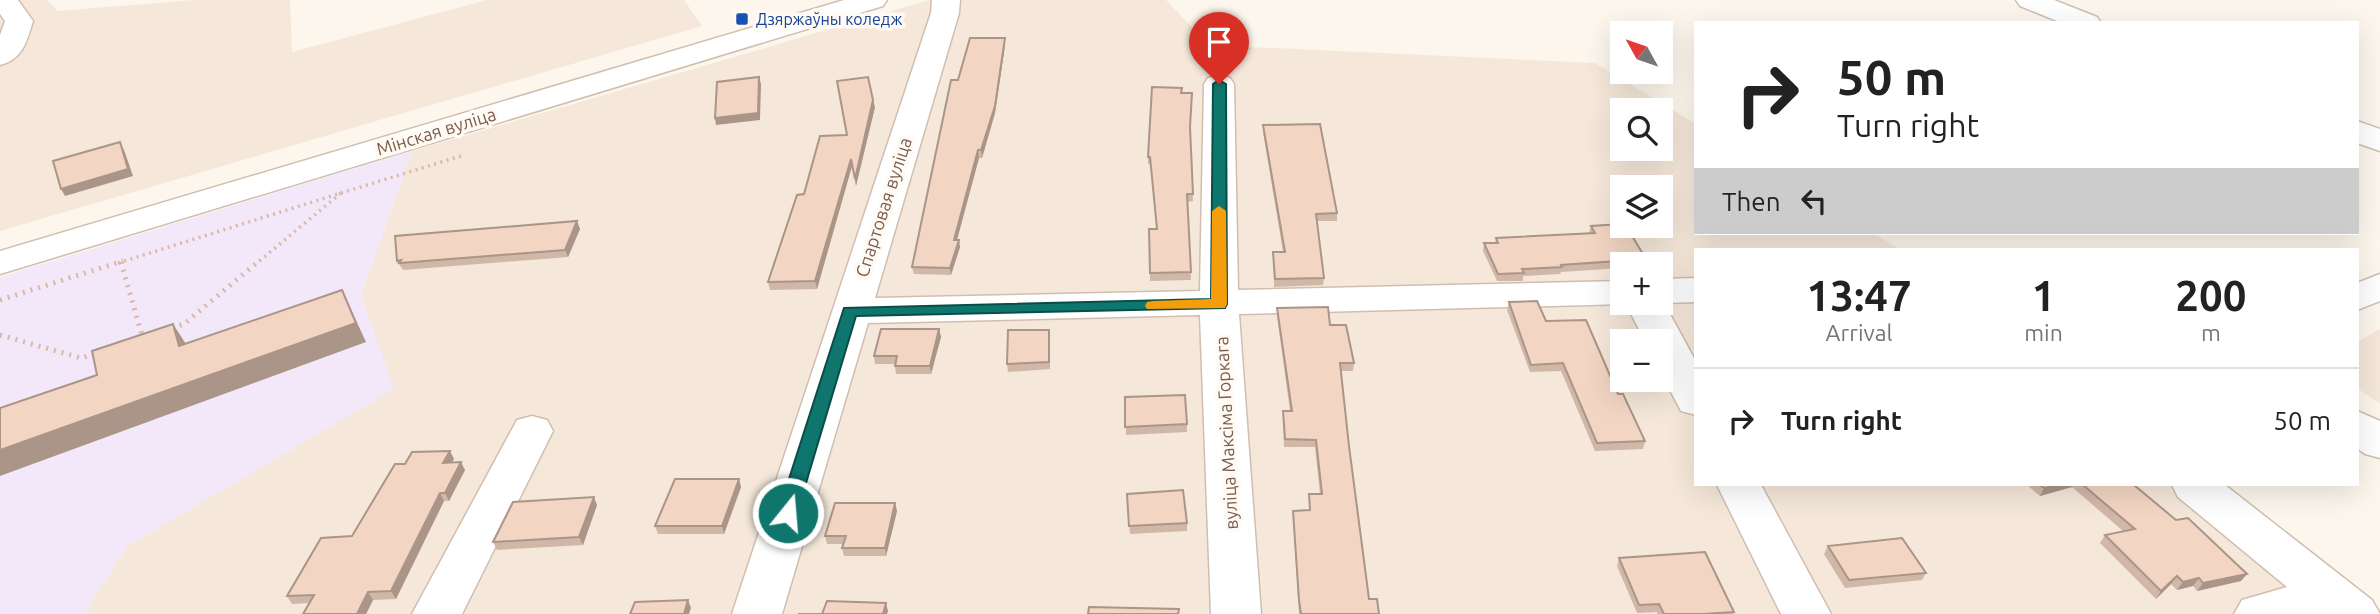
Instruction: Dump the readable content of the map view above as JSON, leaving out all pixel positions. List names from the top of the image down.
{
  "streets": {
    "street": ["Мінская вуліца", "Спартовая вуліца", "вуліца Максіма Горкага"]
  },
  "places": {
    "transit": ["Дзяржаўны коледж"]
  },
  "north": "top left",
  "page": {
    "map_buttons": ["+", "−"],
    "turn": ["50 m", "Turn right"],
    "then": "Then",
    "eta": [
      "13:47",
      "Arrival",
      "1",
      "min",
      "200",
      "m"
    ],
    "list": [
      {
        "name": "Turn right",
        "value": "50 m"
      }
    ]
  }
}
